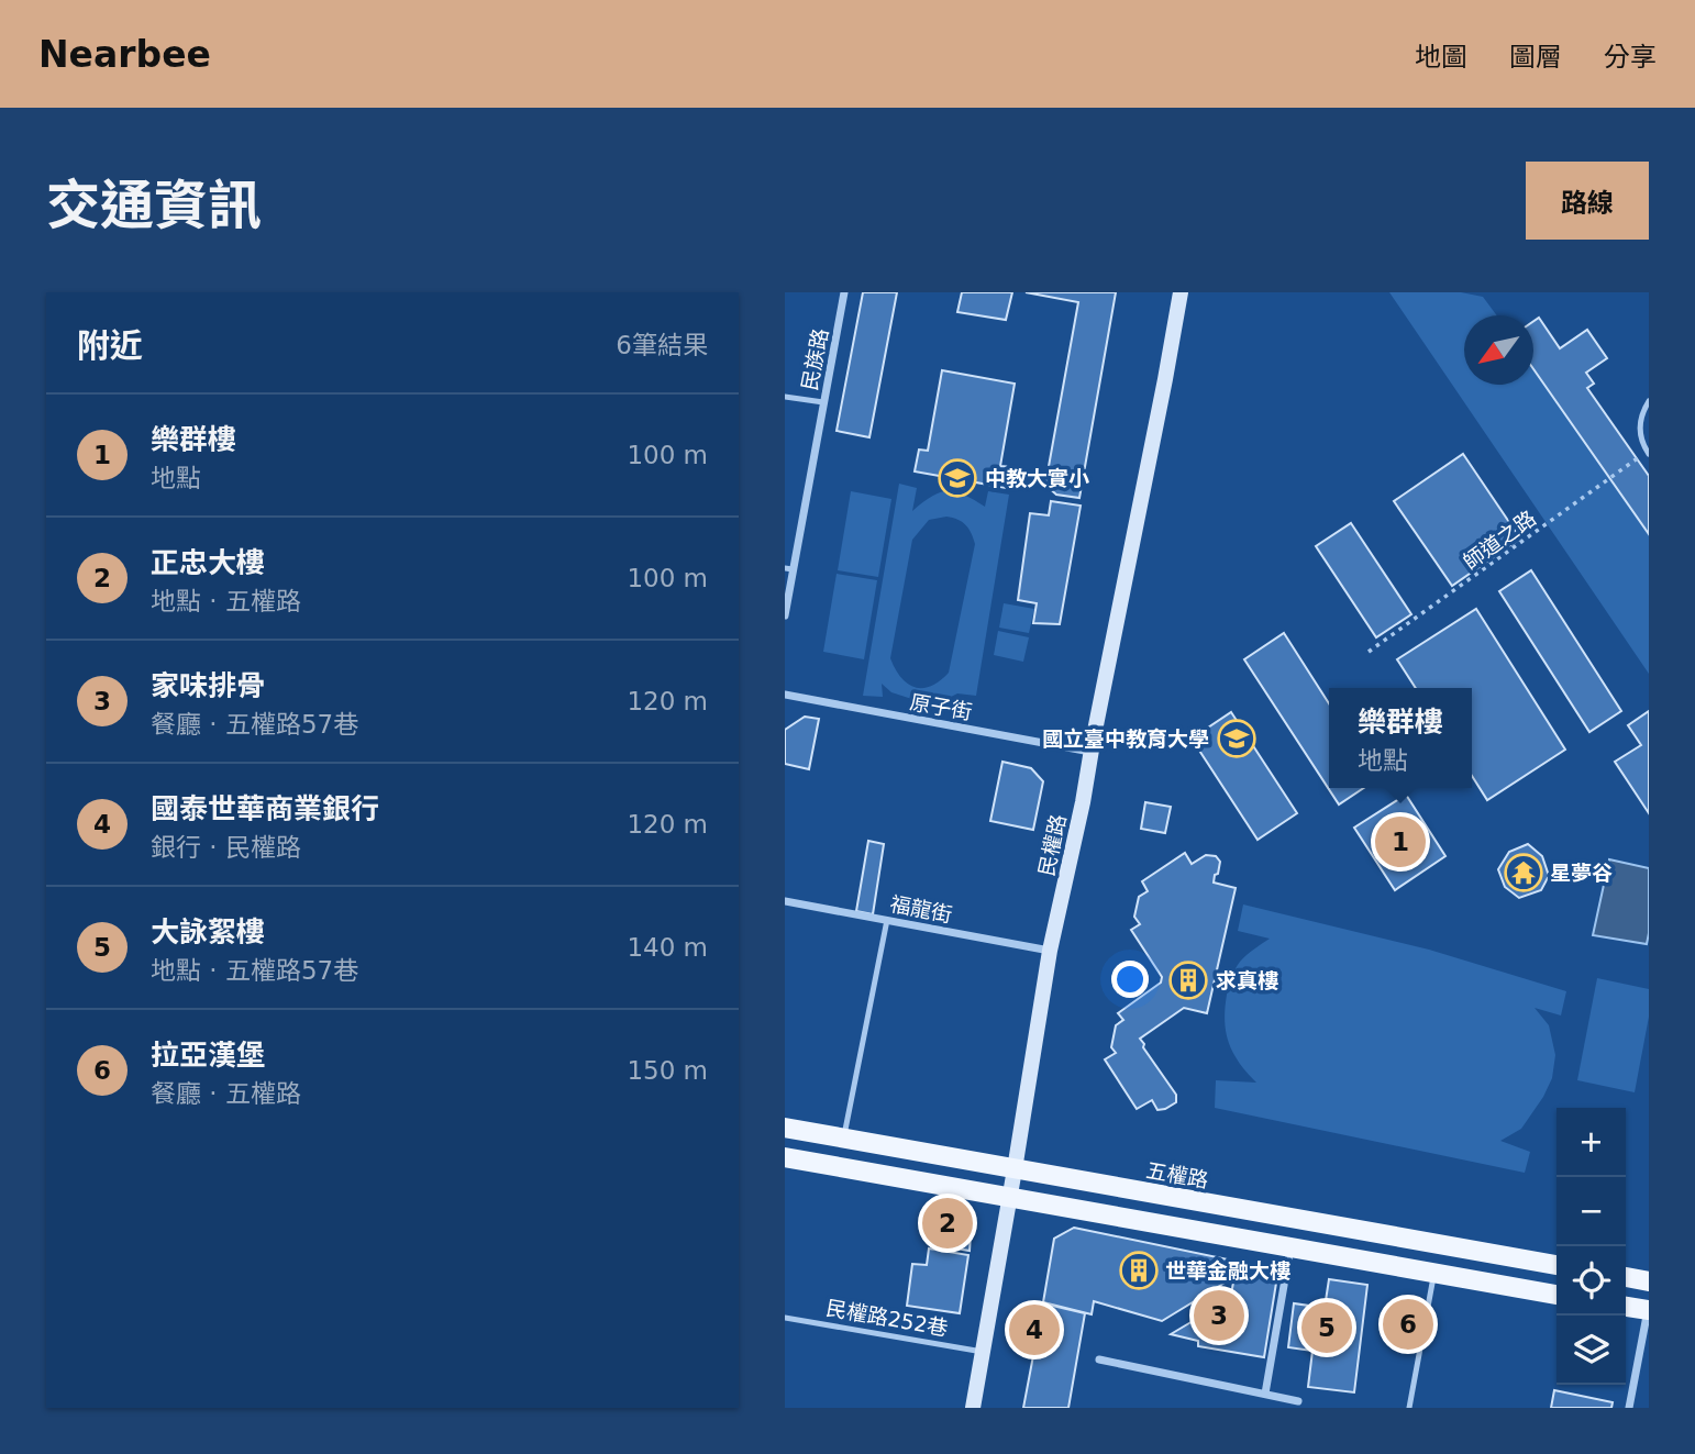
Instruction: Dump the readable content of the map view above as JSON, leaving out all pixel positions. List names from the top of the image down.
{
  "streets": {
    "main road": ["民權路", "五權路"],
    "street": ["民族路", "原子街", "福龍街"],
    "lane": ["民權路252巷"],
    "path": ["師道之路"]
  },
  "crossings": [
    ["原子街", "民權路"],
    ["民權路", "福龍街"],
    ["民權路", "五權路"],
    ["民權路", "民權路252巷"]
  ],
  "places": {
    "school or university": ["中教大實小", "國立臺中教育大學"],
    "temple": ["星夢谷"],
    "building": ["求真樓", "世華金融大樓"]
  },
  "north": "bottom left",
  "page": {
    "header": "Nearbee",
    "nav": ["地圖", "圖層", "分享"],
    "title": "交通資訊",
    "buttons": "路線",
    "heading": ["附近", "6筆結果"],
    "list": [
      {
        "mark": "1",
        "name": "樂群樓",
        "note": "地點",
        "value": "100 m"
      },
      {
        "mark": "2",
        "name": "正忠大樓",
        "note": "地點 · 五權路",
        "value": "100 m"
      },
      {
        "mark": "3",
        "name": "家味排骨",
        "note": "餐廳 · 五權路57巷",
        "value": "120 m"
      },
      {
        "mark": "4",
        "name": "國泰世華商業銀行",
        "note": "銀行 · 民權路",
        "value": "120 m"
      },
      {
        "mark": "5",
        "name": "大詠絮樓",
        "note": "地點 · 五權路57巷",
        "value": "140 m"
      },
      {
        "mark": "6",
        "name": "拉亞漢堡",
        "note": "餐廳 · 五權路",
        "value": "150 m"
      }
    ],
    "popup": ["樂群樓", "地點"],
    "pins": [
      "1",
      "2",
      "3",
      "6",
      "5",
      "4"
    ],
    "map_buttons": ["+", "−"]
  }
}
